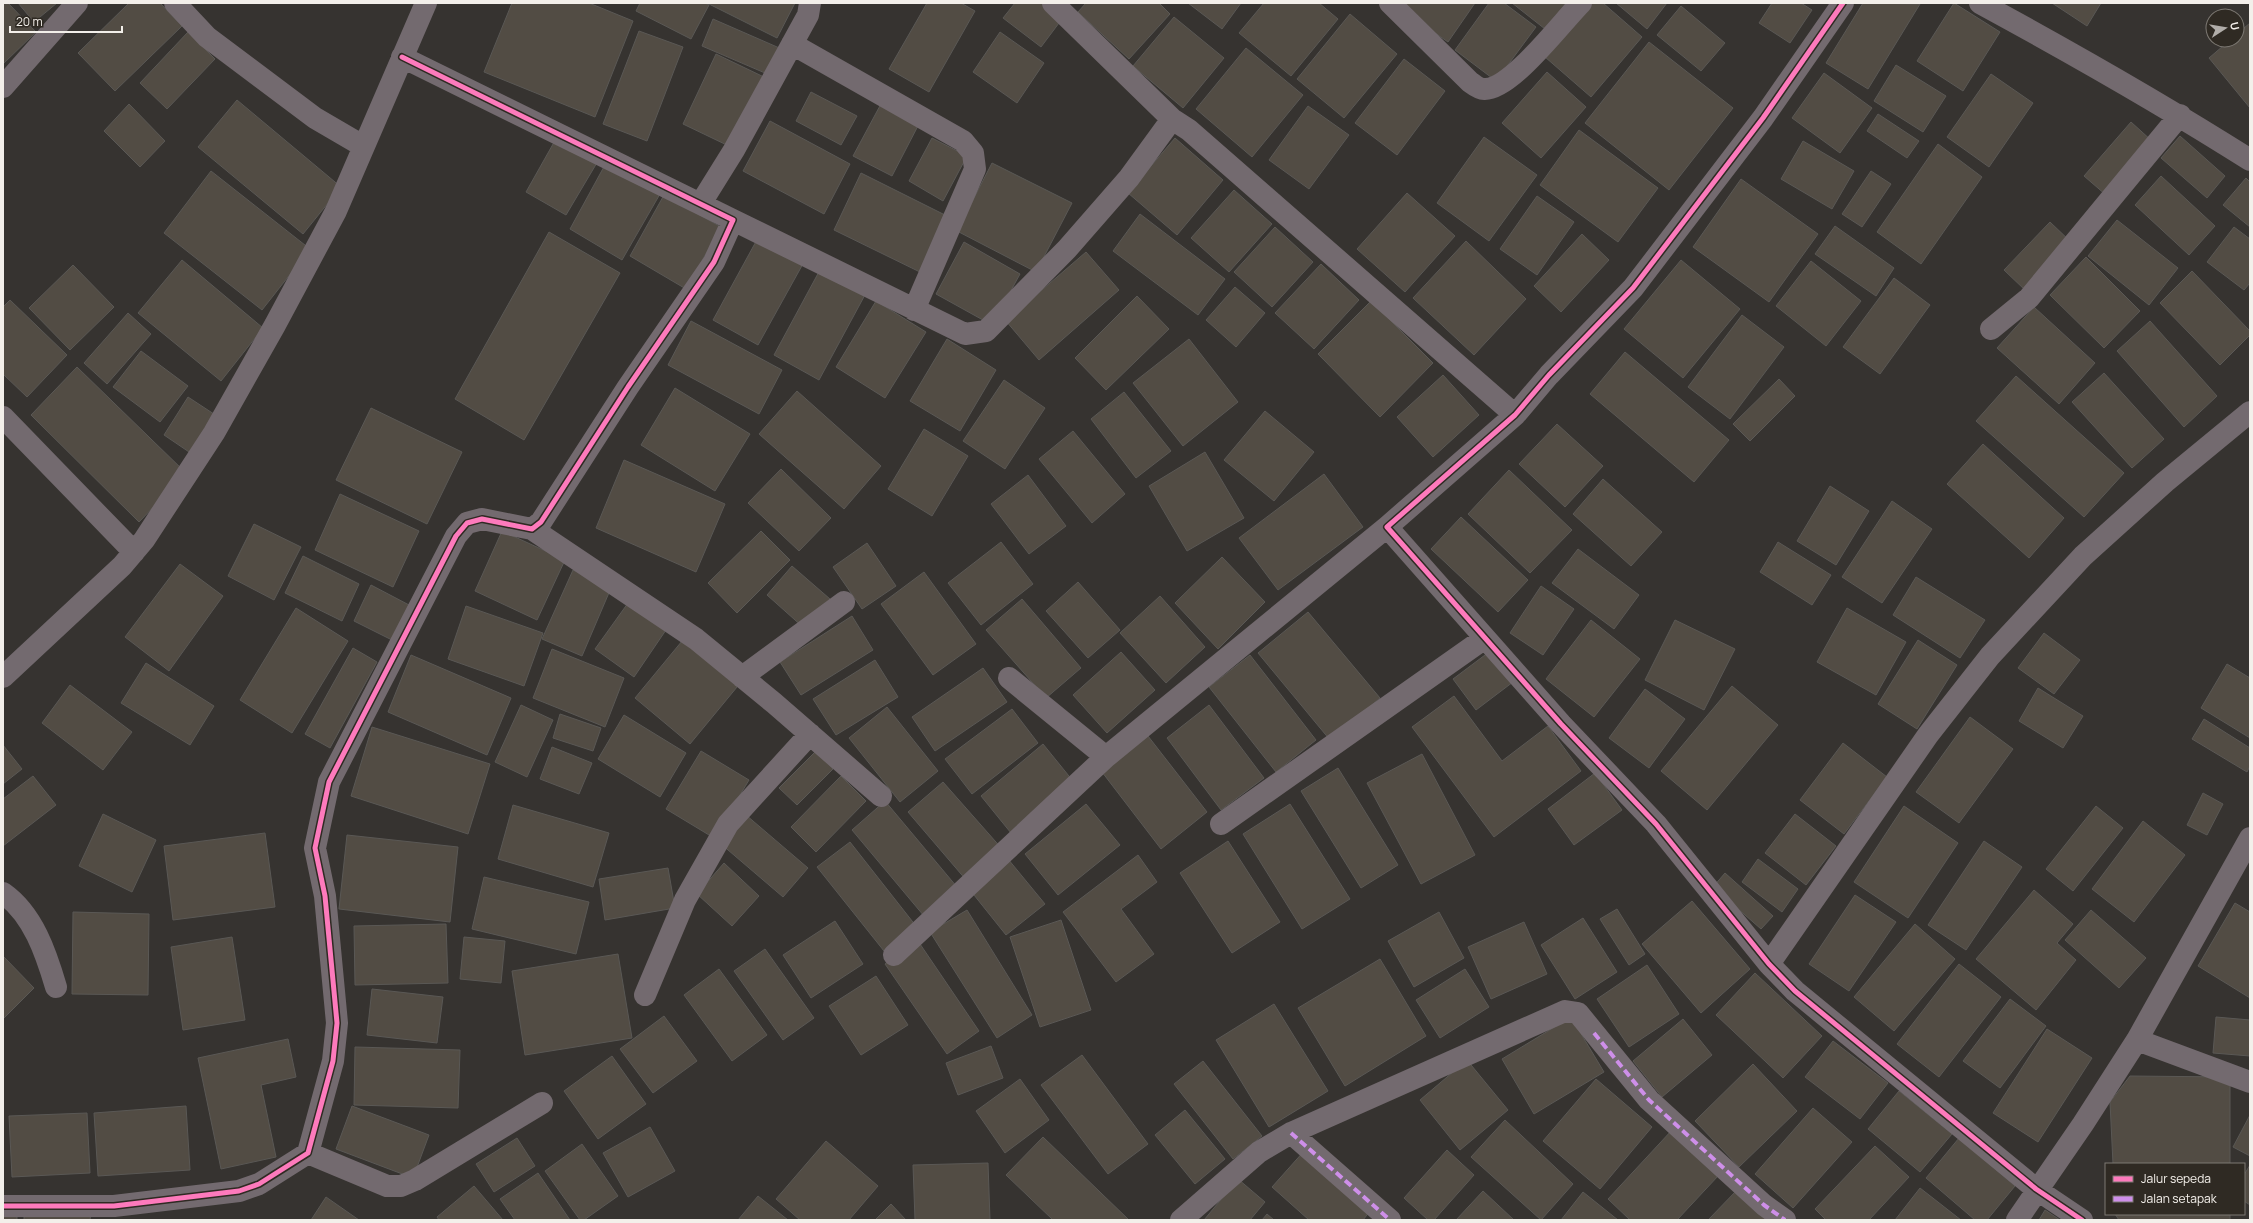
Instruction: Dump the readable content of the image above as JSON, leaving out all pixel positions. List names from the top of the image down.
{
  "legend": ["Jalur sepeda", "Jalan setapak"],
  "scale_bar": "20 m",
  "north": "right"
}
